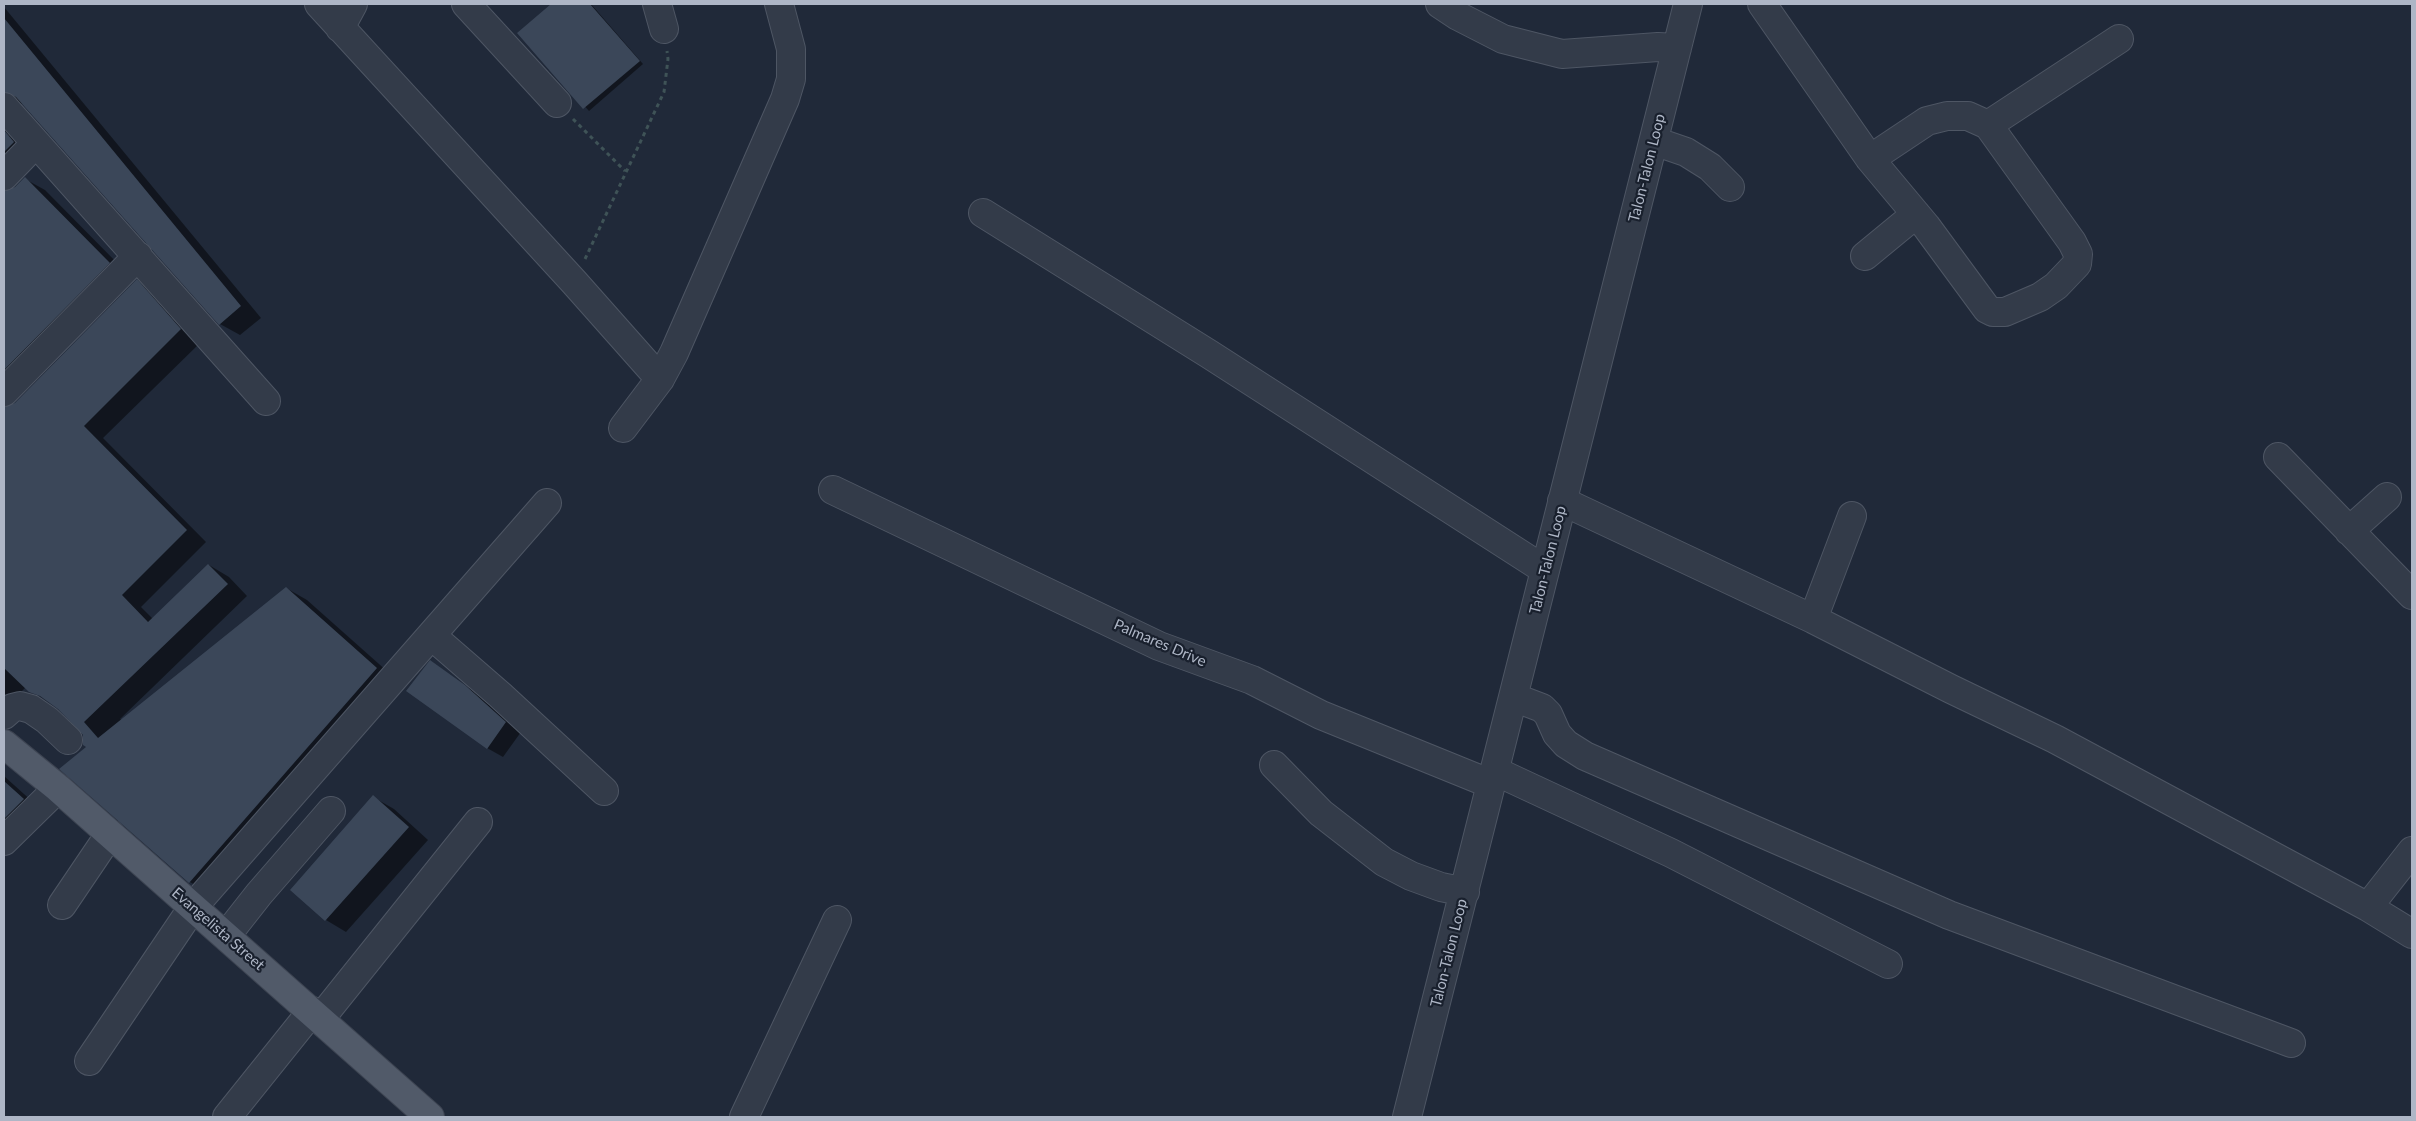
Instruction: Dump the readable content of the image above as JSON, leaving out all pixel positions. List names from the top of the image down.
{
  "streets": {
    "main road": ["Evangelista Street"],
    "street": ["Talon-Talon Loop", "Palmares Drive"]
  },
  "crossings": [
    ["Talon-Talon Loop", "Palmares Drive"]
  ]
}
